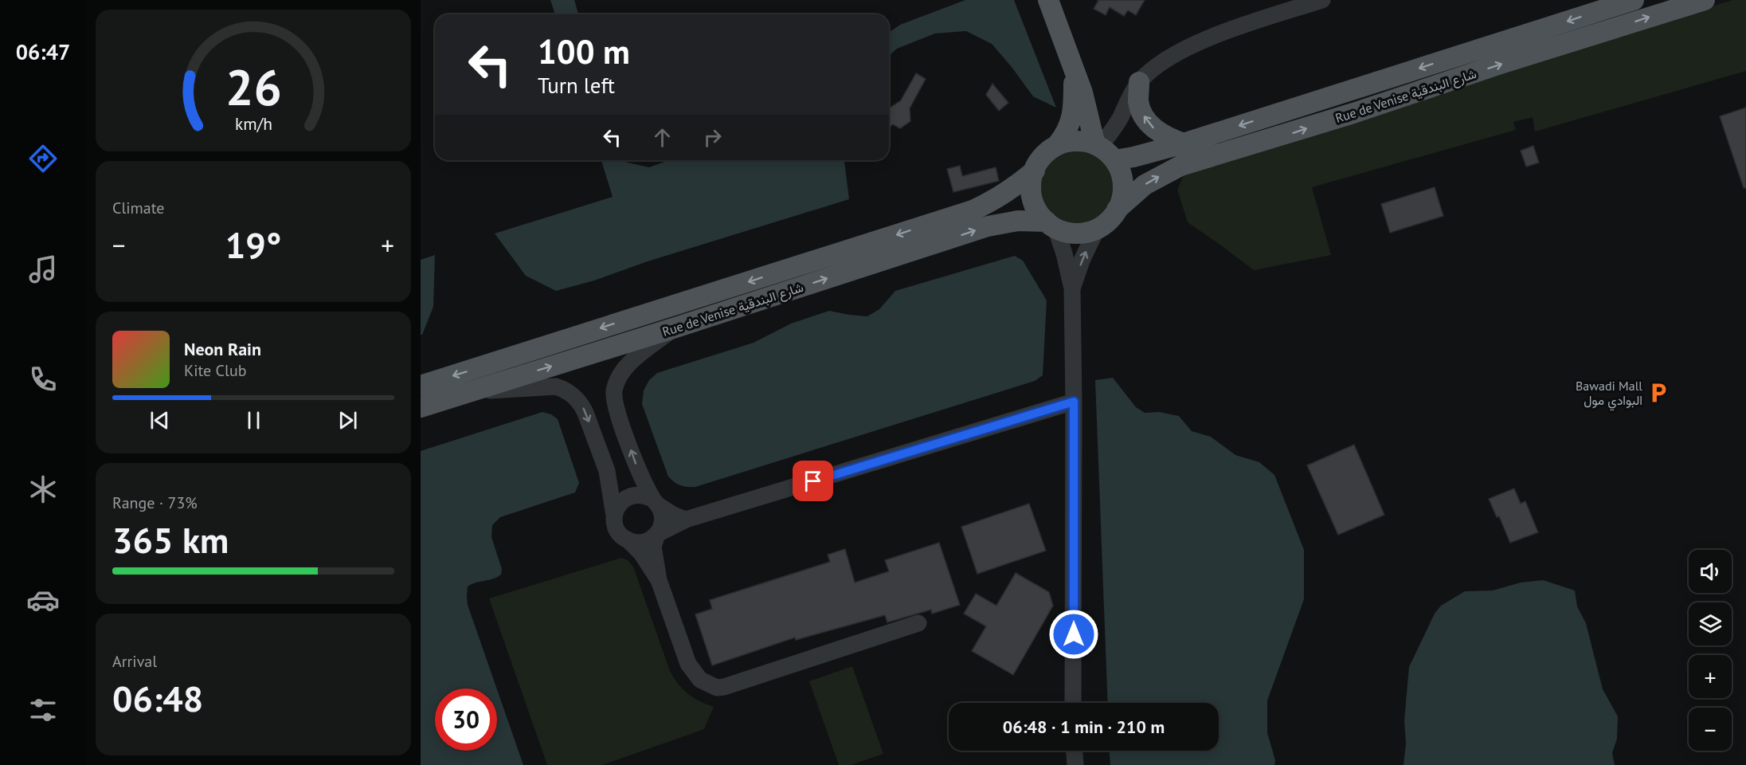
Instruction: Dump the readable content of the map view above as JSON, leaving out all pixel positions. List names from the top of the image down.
{
  "streets": {
    "main road": ["Rue de Venise شارع البندقية"]
  },
  "places": {
    "parking": ["Bawadi Mall البوادي مول"]
  },
  "page": {
    "tabs": "06:47",
    "turn": ["100 m", "Turn left"],
    "tile": [
      "Climate",
      ["Range · 73%", "365 km"],
      ["Arrival", "06:48"]
    ],
    "heat": ["−", "19°", "+"],
    "song": ["Neon Rain", "Kite Club"],
    "map_buttons": ["+", "−"],
    "limit": "30",
    "trip": "06:48 · 1 min · 210 m",
    "gauge": ["26", "km/h"]
  }
}
